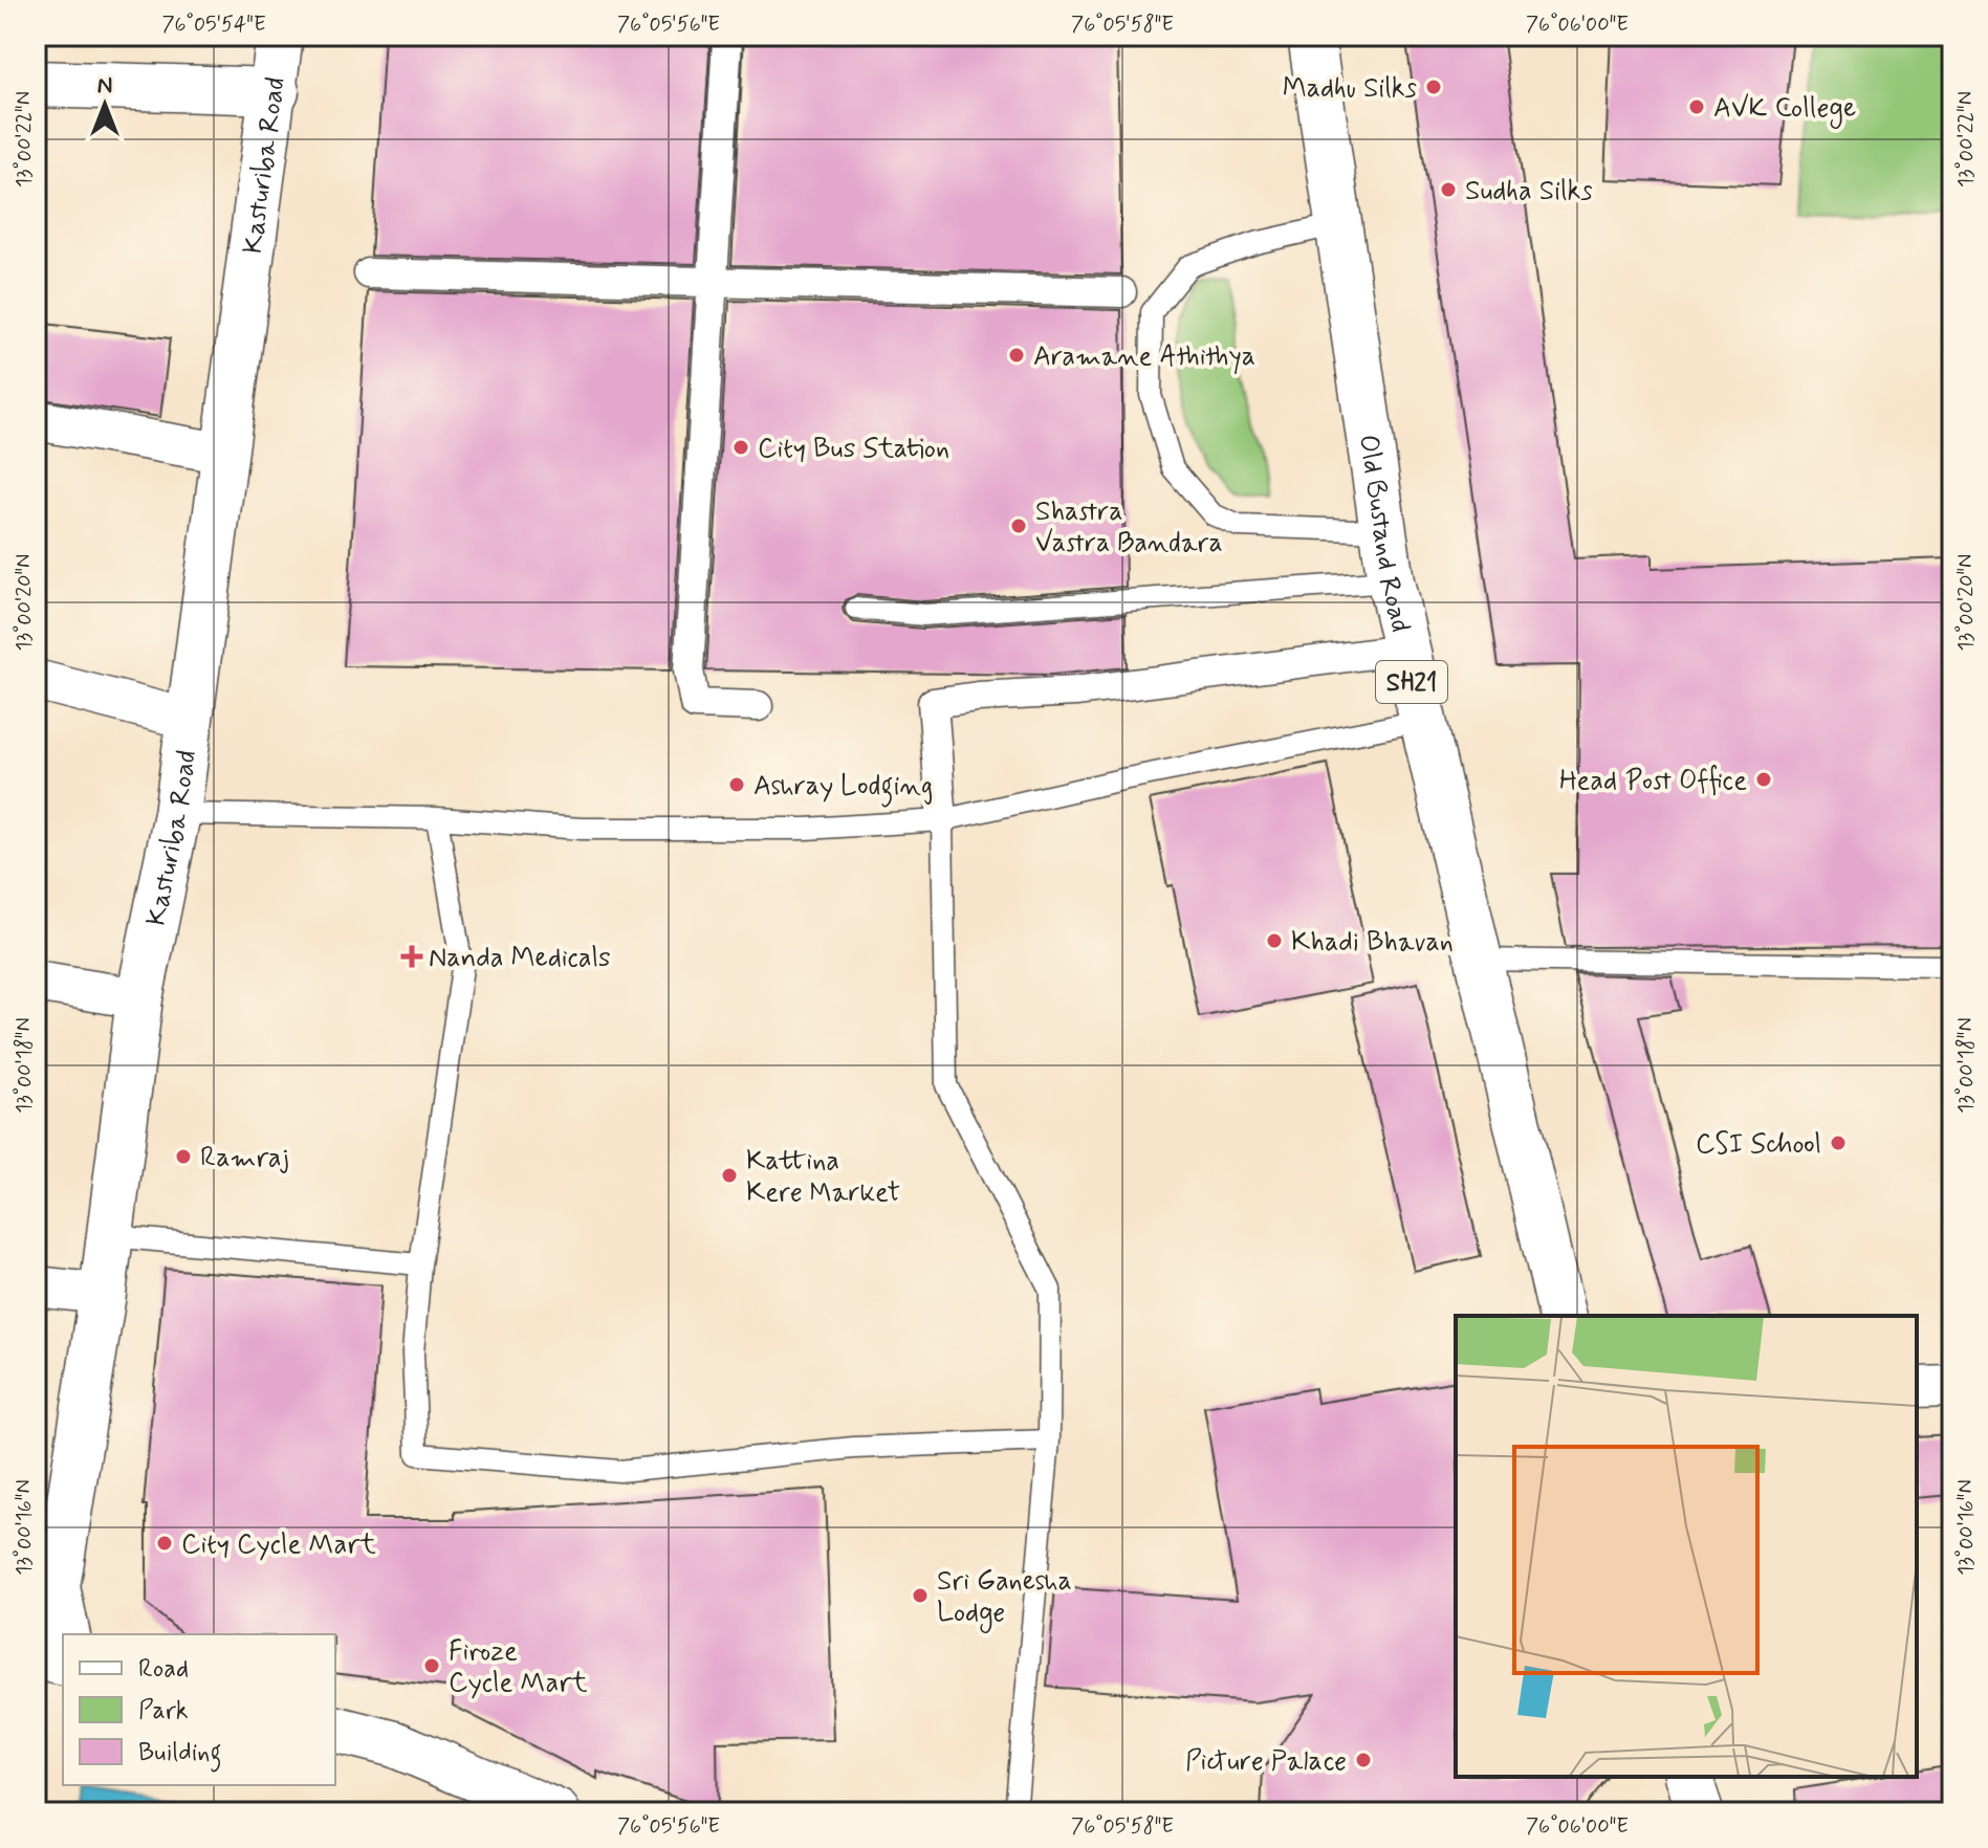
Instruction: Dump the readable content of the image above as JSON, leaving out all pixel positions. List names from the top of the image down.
{
  "streets": {
    "street": ["Kasturiba Road", "Old Bustand Road", "SH21"]
  },
  "places": {
    "other": [
      "Madhu Silks",
      "AVK College",
      "Sudha Silks",
      "Aramane Athithya",
      "City Bus Station",
      "Shastra Vastra Bandara",
      "Head Post Office",
      "Ashray Lodging",
      "Khadi Bhavan",
      "CSI School",
      "Ramraj",
      "Kattina Kere Market",
      "City Cycle Mart",
      "Sri Ganesha Lodge",
      "Firoze Cycle Mart",
      "Picture Palace"
    ],
    "health": ["Nanda Medicals"]
  },
  "legend": ["Road", "Park", "Building"],
  "north": "top",
  "coordinates": [
    "76°05'54\"E",
    "76°05'56\"E",
    "76°05'58\"E",
    "76°06'00\"E",
    "13°00'22\"N",
    "13°00'20\"N",
    "13°00'18\"N",
    "13°00'16\"N"
  ]
}
